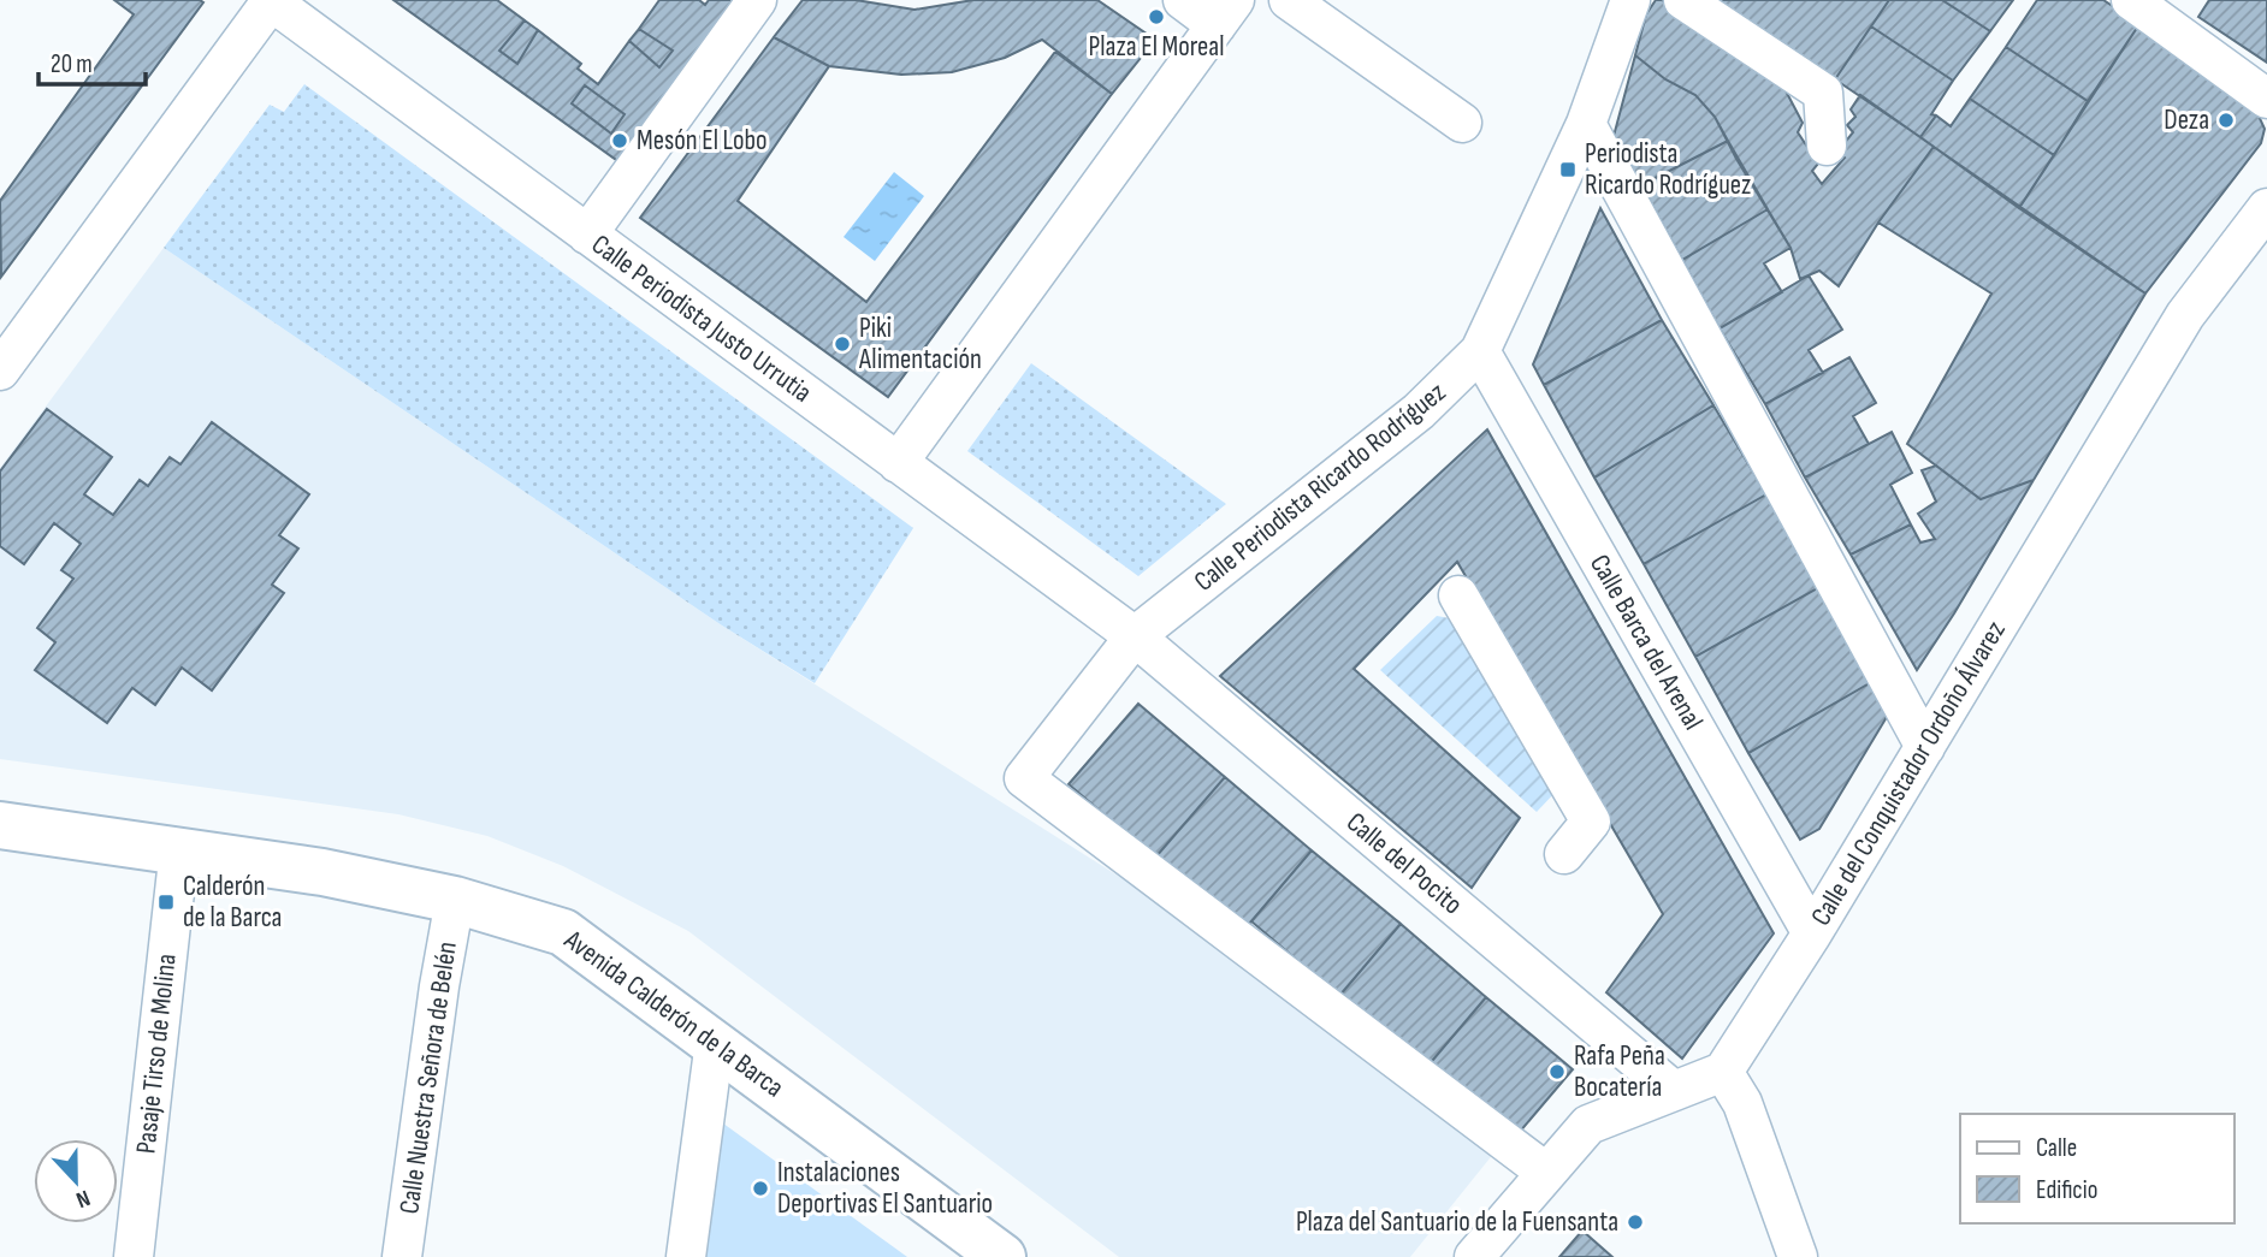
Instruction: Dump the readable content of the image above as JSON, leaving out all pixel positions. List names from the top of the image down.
{
  "streets": {
    "main road": ["Avenida Calderón de la Barca"],
    "street": [
      "Calle Periodista Justo Urrutia",
      "Calle Periodista Ricardo Rodríguez",
      "Calle Barca del Arenal",
      "Calle del Conquistador Ordoño Álvarez",
      "Calle del Pocito",
      "Pasaje Tirso de Molina",
      "Calle Nuestra Señora de Belén"
    ]
  },
  "crossings": [
    ["Calle Periodista Justo Urrutia", "Calle Periodista Ricardo Rodríguez"],
    ["Calle Periodista Justo Urrutia", "Calle del Pocito"],
    ["Calle Periodista Ricardo Rodríguez", "Calle Barca del Arenal"],
    ["Calle Periodista Ricardo Rodríguez", "Calle del Pocito"],
    ["Calle Barca del Arenal", "Calle del Conquistador Ordoño Álvarez"],
    ["Avenida Calderón de la Barca", "Pasaje Tirso de Molina"],
    ["Avenida Calderón de la Barca", "Calle Nuestra Señora de Belén"]
  ],
  "places": {
    "other": [
      "Plaza El Moreal",
      "Deza",
      "Mesón El Lobo",
      "Piki Alimentación",
      "Rafa Peña Bocatería",
      "Instalaciones Deportivas El Santuario",
      "Plaza del Santuario de la Fuensanta"
    ],
    "transit": ["Periodista Ricardo Rodríguez", "Calderón de la Barca"]
  },
  "legend": ["Calle", "Edificio"],
  "scale_bar": "20 m",
  "north": "bottom"
}
